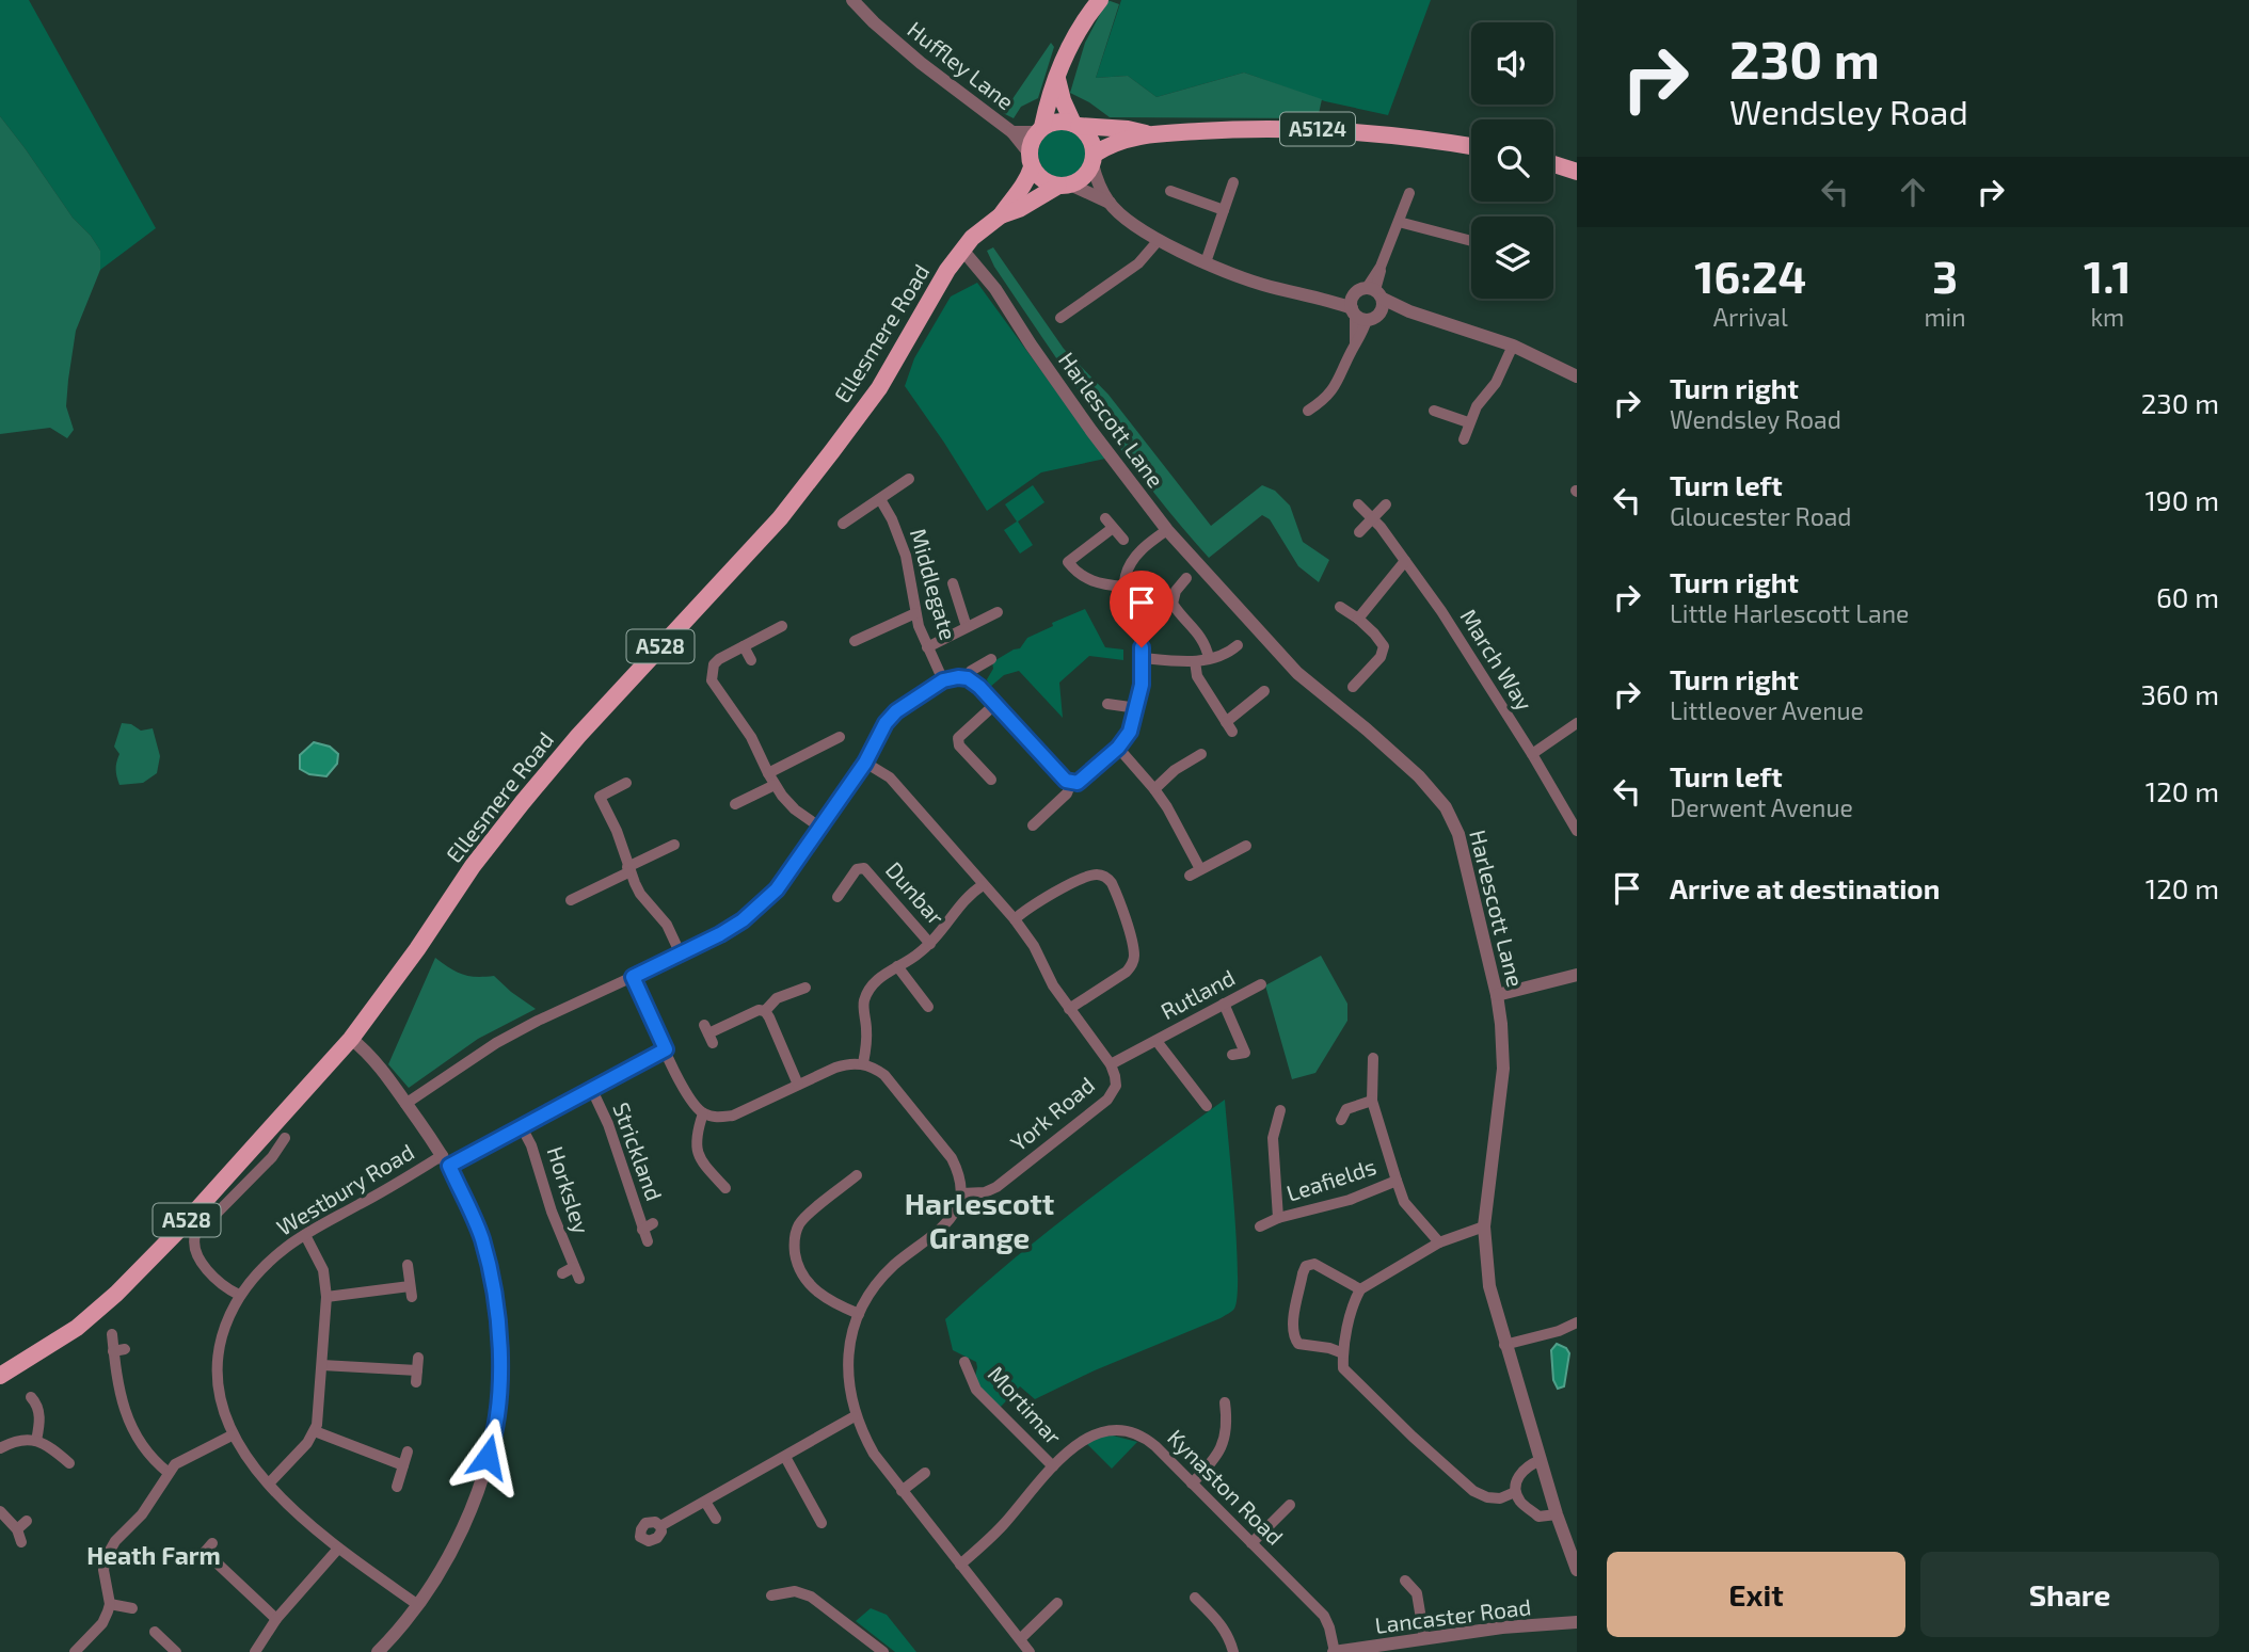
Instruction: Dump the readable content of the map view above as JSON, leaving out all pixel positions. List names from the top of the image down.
{
  "streets": {
    "main road": ["A5124", "Ellesmere Road", "A528"],
    "street": [
      "Huffley Lane",
      "Harlescott Lane",
      "Middlegate",
      "March Way",
      "Dunbar",
      "Rutland",
      "York Road",
      "Strickland",
      "Leafields",
      "Westbury Road",
      "Horksley",
      "Mortimar",
      "Kynaston Road",
      "Lancaster Road"
    ]
  },
  "crossings": [
    ["Huffley Lane", "A5124"],
    ["Huffley Lane", "Ellesmere Road"],
    ["A5124", "Ellesmere Road"],
    ["Ellesmere Road", "Harlescott Lane"],
    ["Rutland", "York Road"],
    ["Strickland", "Westbury Road"],
    ["Westbury Road", "Horksley"],
    ["Mortimar", "Kynaston Road"],
    ["Kynaston Road", "Lancaster Road"]
  ],
  "districts": ["Harlescott Grange", "Heath Farm"],
  "page": {
    "turn": ["230 m", "Wendsley Road"],
    "eta": [
      "16:24",
      "Arrival",
      "3",
      "min",
      "1.1",
      "km"
    ],
    "list": [
      {
        "name": "Turn right",
        "note": "Wendsley Road",
        "value": "230 m"
      },
      {
        "name": "Turn left",
        "note": "Gloucester Road",
        "value": "190 m"
      },
      {
        "name": "Turn right",
        "note": "Little Harlescott Lane",
        "value": "60 m"
      },
      {
        "name": "Turn right",
        "note": "Littleover Avenue",
        "value": "360 m"
      },
      {
        "name": "Turn left",
        "note": "Derwent Avenue",
        "value": "120 m"
      },
      {
        "name": "Arrive at destination",
        "value": "120 m"
      }
    ],
    "buttons": ["Exit", "Share"]
  }
}
